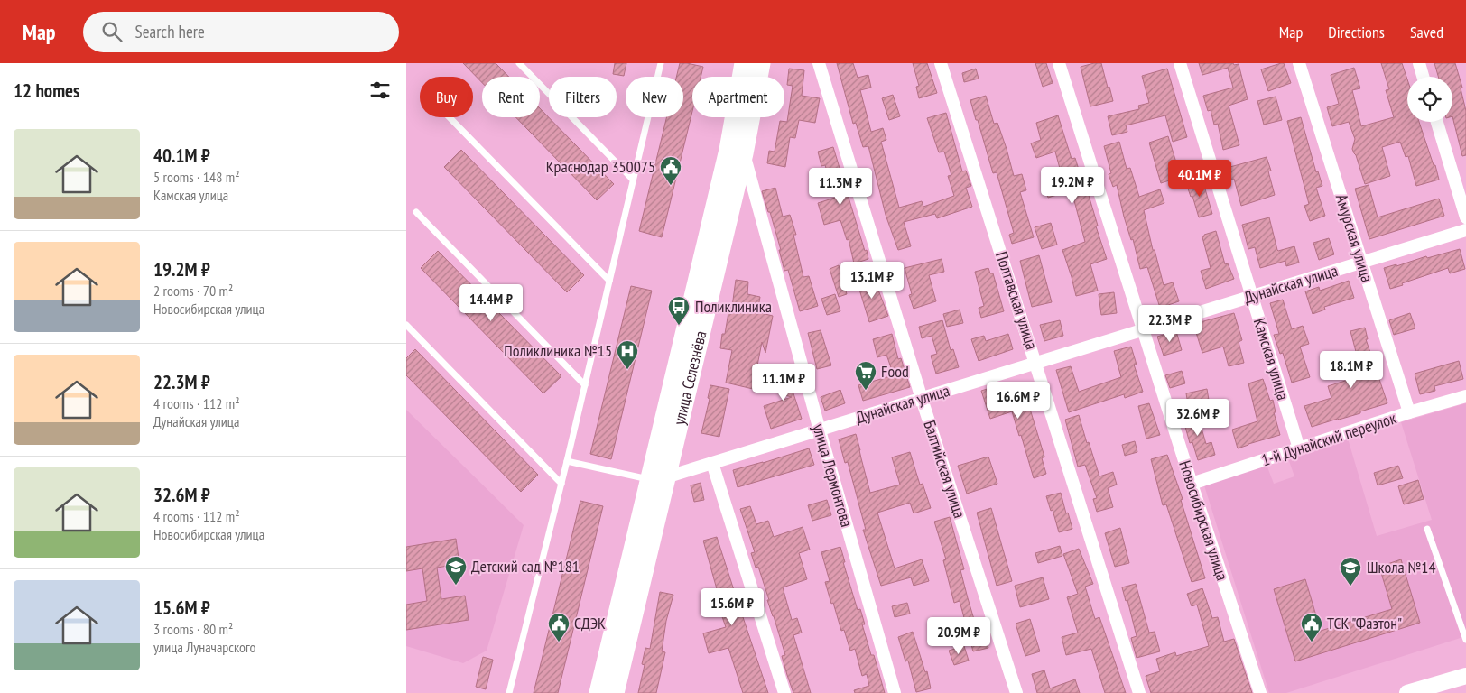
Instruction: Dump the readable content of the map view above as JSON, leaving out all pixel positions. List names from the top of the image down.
{
  "streets": {
    "main road": ["улица Селезнёва"],
    "street": [
      "Амурская улица",
      "Дунайская улица",
      "Полтавская улица",
      "Камская улица",
      "1-й Дунайский переулок",
      "Балтийская улица",
      "улица Лермонтова",
      "Новосибирская улица"
    ]
  },
  "crossings": [
    ["Амурская улица", "Дунайская улица"],
    ["Амурская улица", "1-й Дунайский переулок"],
    ["Дунайская улица", "Полтавская улица"],
    ["Дунайская улица", "Камская улица"],
    ["Дунайская улица", "улица Селезнёва"],
    ["Дунайская улица", "Балтийская улица"],
    ["Дунайская улица", "улица Лермонтова"],
    ["Дунайская улица", "Новосибирская улица"],
    ["Камская улица", "1-й Дунайский переулок"],
    ["улица Селезнёва", "улица Лермонтова"],
    ["1-й Дунайский переулок", "Новосибирская улица"]
  ],
  "places": {
    "public building": ["Краснодар 350075", "СДЭК", "ТСК \"Фаэтон\""],
    "bus stop": ["Поликлиника"],
    "hospital": ["Поликлиника №15"],
    "supermarket": ["Food"],
    "school or university": ["Детский сад №181", "Школа №14"]
  },
  "page": {
    "header": "Map",
    "search": "Search here",
    "nav": ["Map", "Directions", "Saved"],
    "heading": "12 homes",
    "chip": [
      "Buy",
      "Rent",
      "Filters",
      "New",
      "Apartment"
    ],
    "list": [
      {
        "name": "40.1M ₽",
        "note": "5 rooms · 148 m² · Камская улица"
      },
      {
        "name": "19.2M ₽",
        "note": "2 rooms · 70 m² · Новосибирская улица"
      },
      {
        "name": "22.3M ₽",
        "note": "4 rooms · 112 m² · Дунайская улица"
      },
      {
        "name": "32.6M ₽",
        "note": "4 rooms · 112 m² · Новосибирская улица"
      },
      {
        "name": "15.6M ₽",
        "note": "3 rooms · 80 m² · улица Луначарского"
      }
    ],
    "price": [
      "40.1M ₽",
      "19.2M ₽",
      "11.3M ₽",
      "13.1M ₽",
      "14.4M ₽",
      "22.3M ₽",
      "18.1M ₽",
      "11.1M ₽",
      "16.6M ₽",
      "32.6M ₽",
      "15.6M ₽",
      "20.9M ₽"
    ]
  }
}
